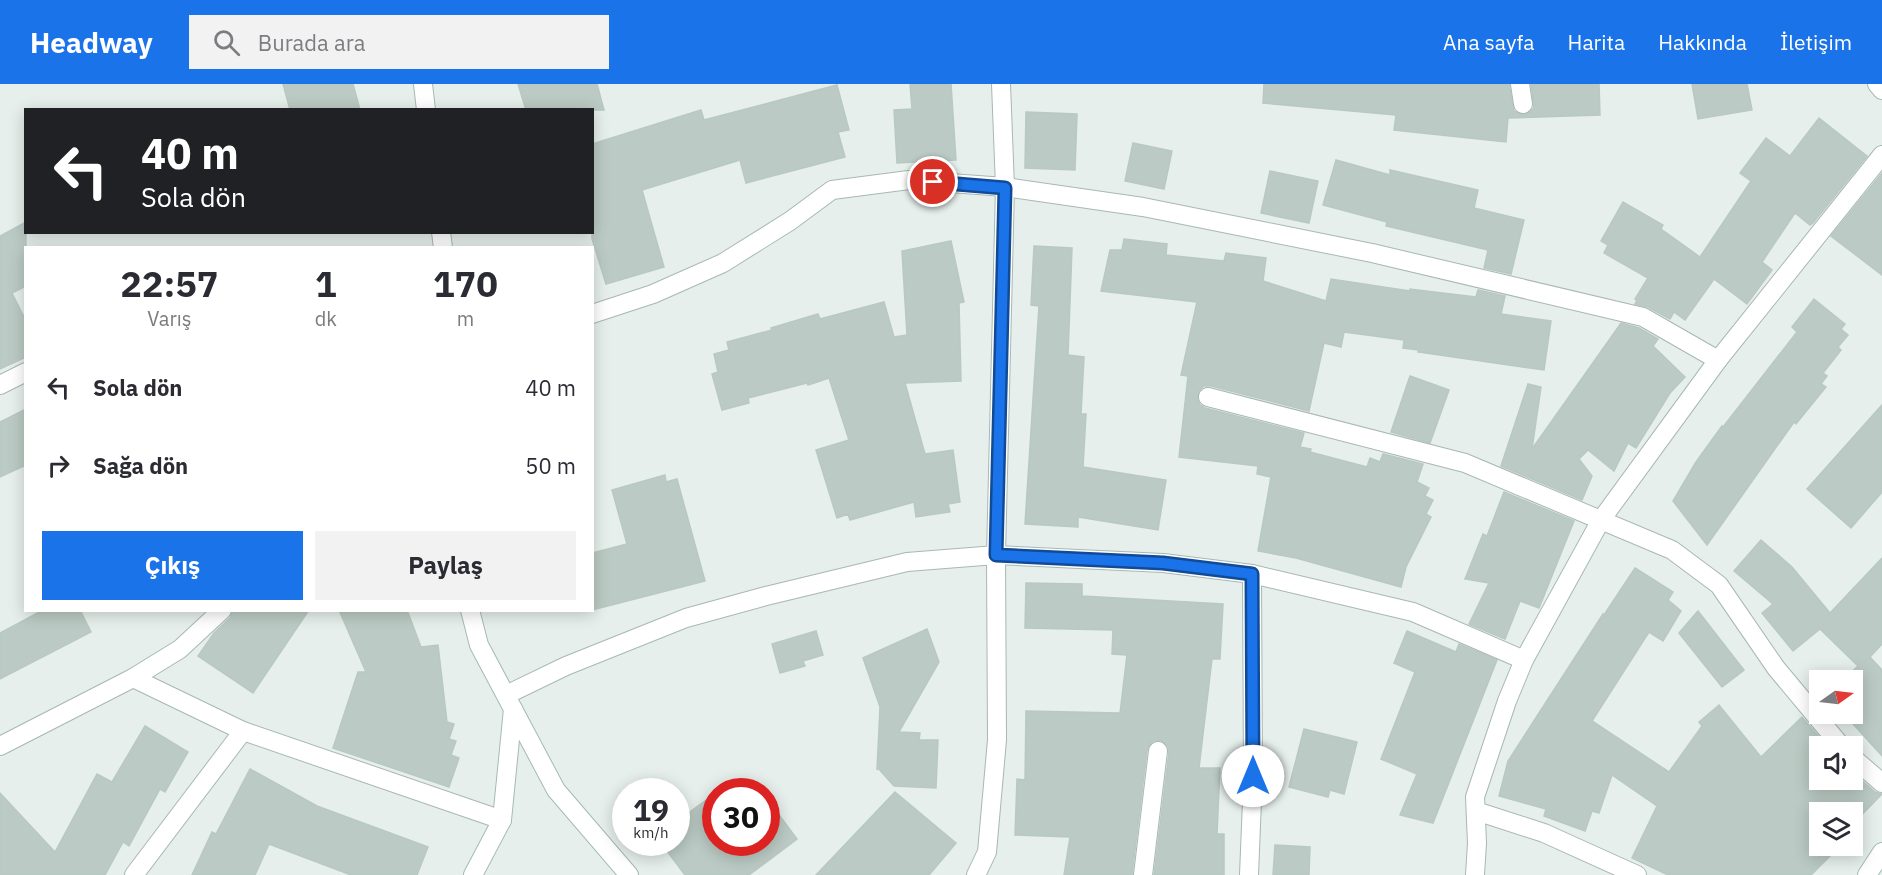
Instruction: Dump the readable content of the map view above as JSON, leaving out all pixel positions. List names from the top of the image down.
{
  "north": "right",
  "page": {
    "header": "Headway",
    "search": "Burada ara",
    "nav": [
      "Ana sayfa",
      "Harita",
      "Hakkında",
      "İletişim"
    ],
    "turn": ["40 m", "Sola dön"],
    "eta": [
      "22:57",
      "Varış",
      "1",
      "dk",
      "170",
      "m"
    ],
    "list": [
      {
        "name": "Sola dön",
        "value": "40 m"
      },
      {
        "name": "Sağa dön",
        "value": "50 m"
      }
    ],
    "buttons": ["Çıkış", "Paylaş"],
    "speed": "19 km/h",
    "limit": "30"
  }
}
